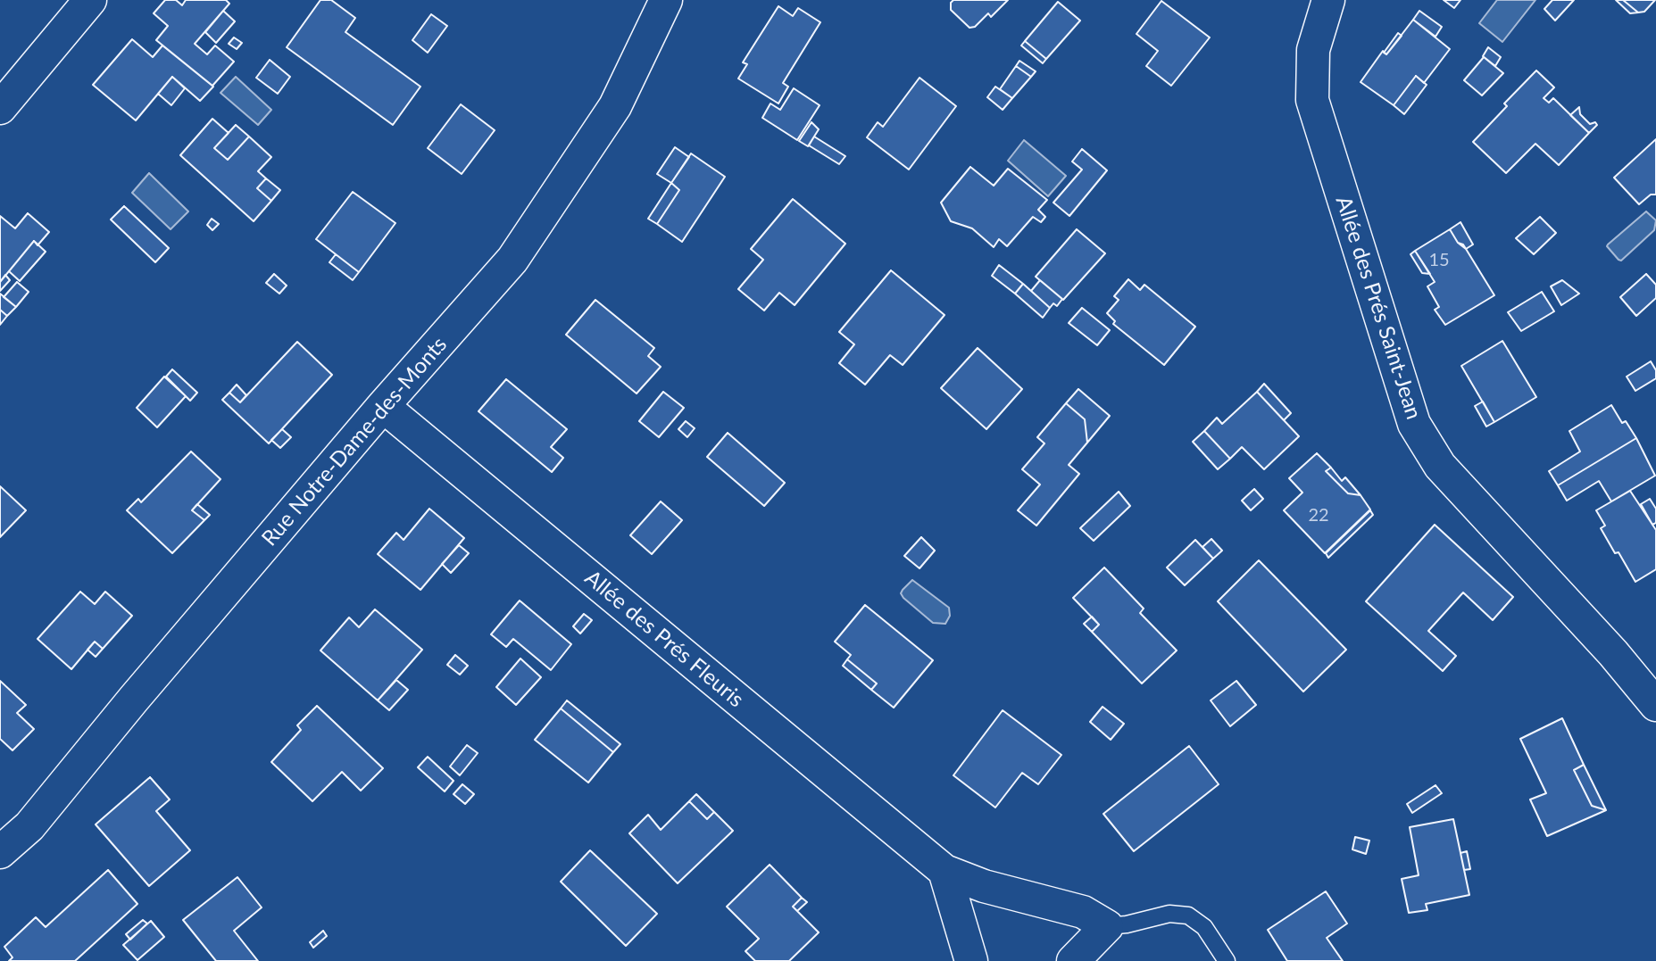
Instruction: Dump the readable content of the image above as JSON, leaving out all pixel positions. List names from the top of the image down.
{
  "streets": {
    "street": ["Allée des Prés Saint-Jean", "Rue Notre-Dame-des-Monts", "Allée des Prés Fleuris"]
  },
  "crossings": [
    ["Rue Notre-Dame-des-Monts", "Allée des Prés Fleuris"]
  ],
  "house_numbers": ["15", "22"]
}
